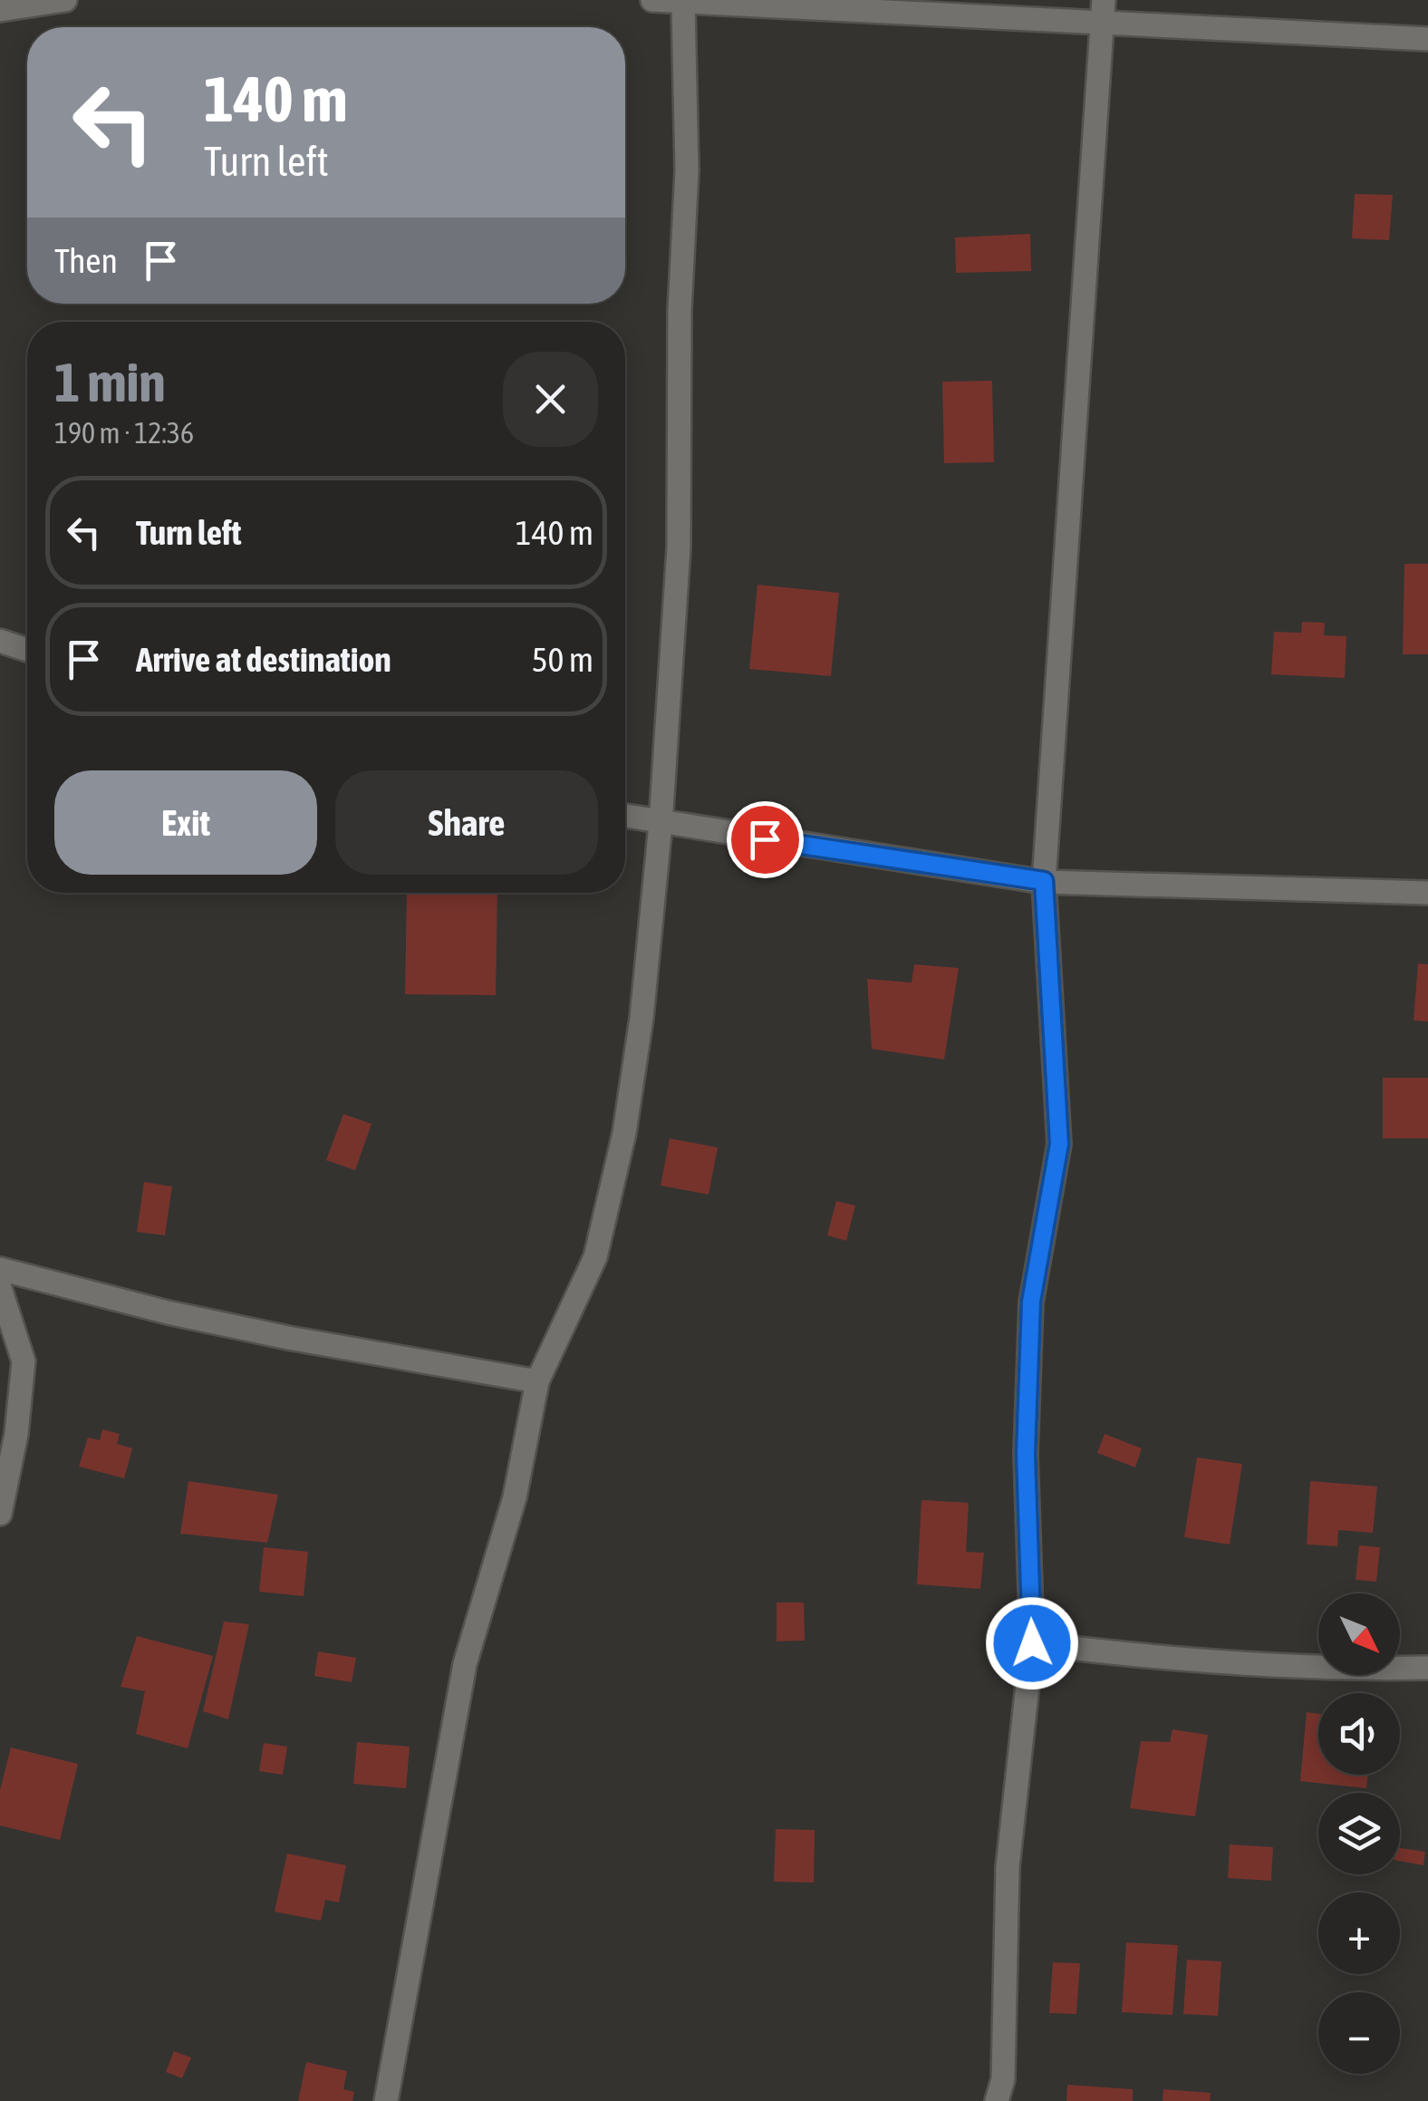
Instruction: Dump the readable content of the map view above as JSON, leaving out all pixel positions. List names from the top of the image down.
{
  "north": "bottom right",
  "page": {
    "turn": ["140 m", "Turn left"],
    "then": "Then",
    "heading": ["1 min", "190 m · 12:36"],
    "list": [
      {
        "name": "Turn left",
        "value": "140 m"
      },
      {
        "name": "Arrive at destination",
        "value": "50 m"
      }
    ],
    "buttons": ["Exit", "Share"],
    "map_buttons": ["+", "−"]
  }
}
